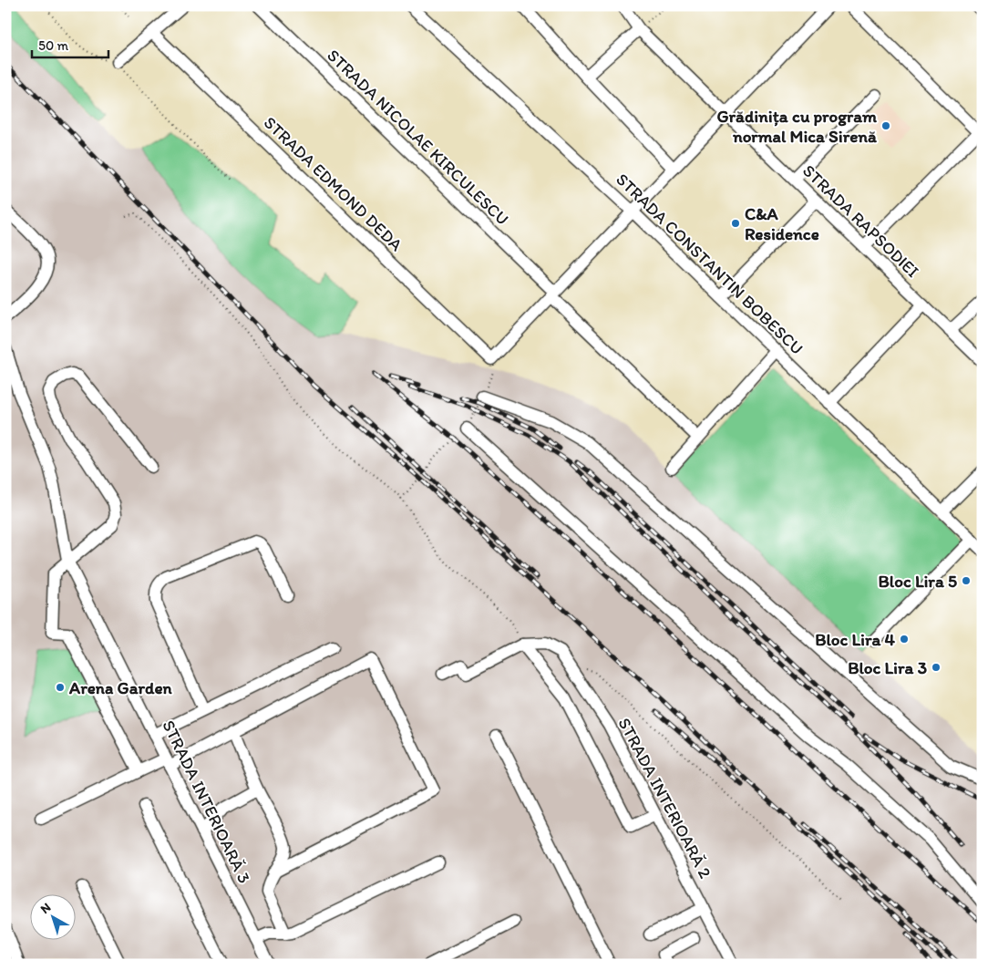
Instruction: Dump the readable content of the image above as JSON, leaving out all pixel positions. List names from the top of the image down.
{
  "streets": {
    "street": [
      "STRADA NICOLAE KIRCULESCU",
      "STRADA EDMOND DEDA",
      "STRADA RAPSODIEI",
      "STRADA CONSTANTIN BOBESCU",
      "STRADA INTERIOARĂ 2",
      "STRADA INTERIOARĂ 3"
    ]
  },
  "crossings": [
    ["STRADA NICOLAE KIRCULESCU", "STRADA EDMOND DEDA"]
  ],
  "places": [
    "Grădinița cu program normal Mica Sirenă",
    "C&A Residence",
    "Bloc Lira 5",
    "Bloc Lira 4",
    "Bloc Lira 3",
    "Arena Garden"
  ],
  "scale_bar": "50 m",
  "north": "top left"
}
